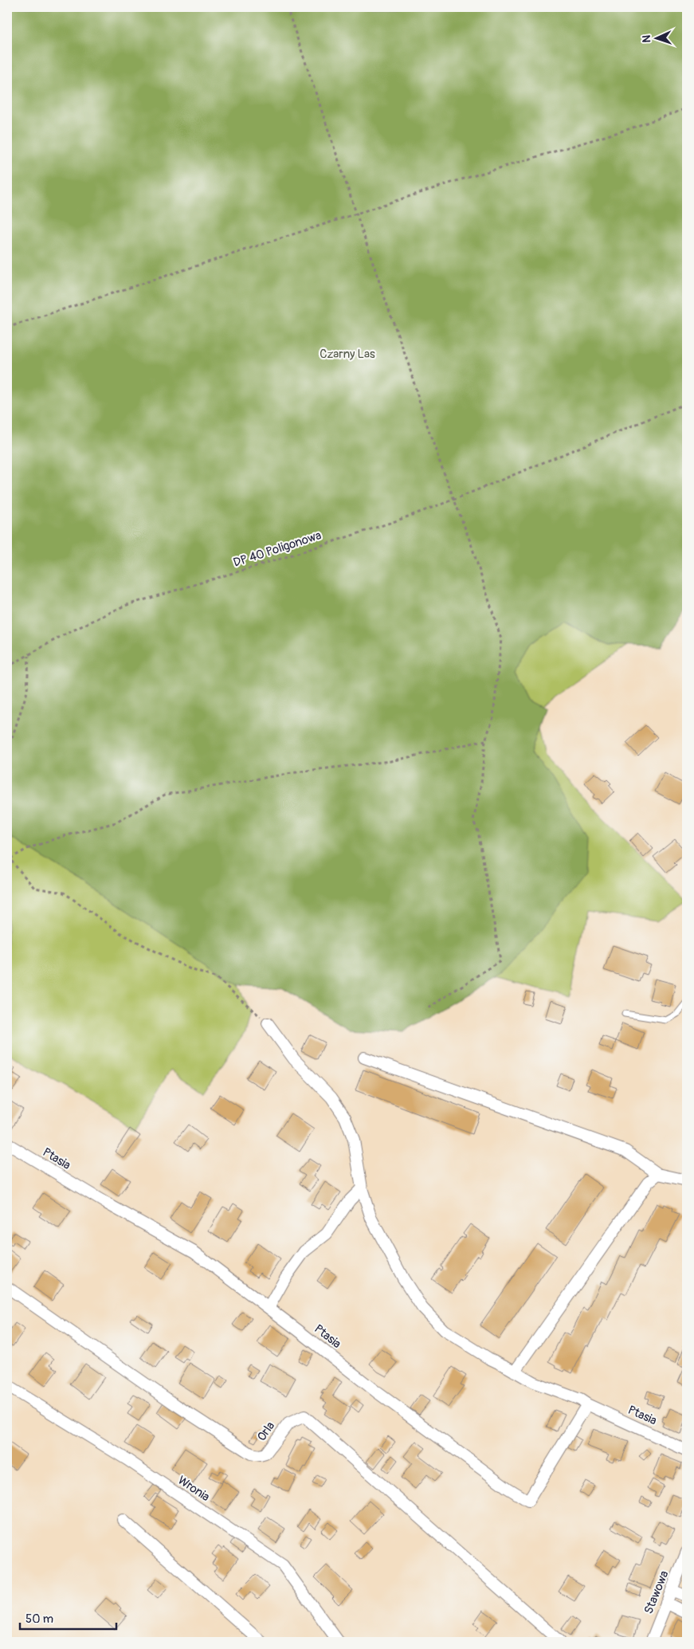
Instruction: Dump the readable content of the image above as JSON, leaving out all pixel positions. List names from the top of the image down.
{
  "streets": {
    "street": [
      "Ptasia",
      "Orla",
      "Wronia",
      "Stawowa"
    ],
    "path": ["DP 40 Poligonowa"]
  },
  "parks": ["Czarny Las"],
  "scale_bar": "50 m",
  "north": "left"
}
